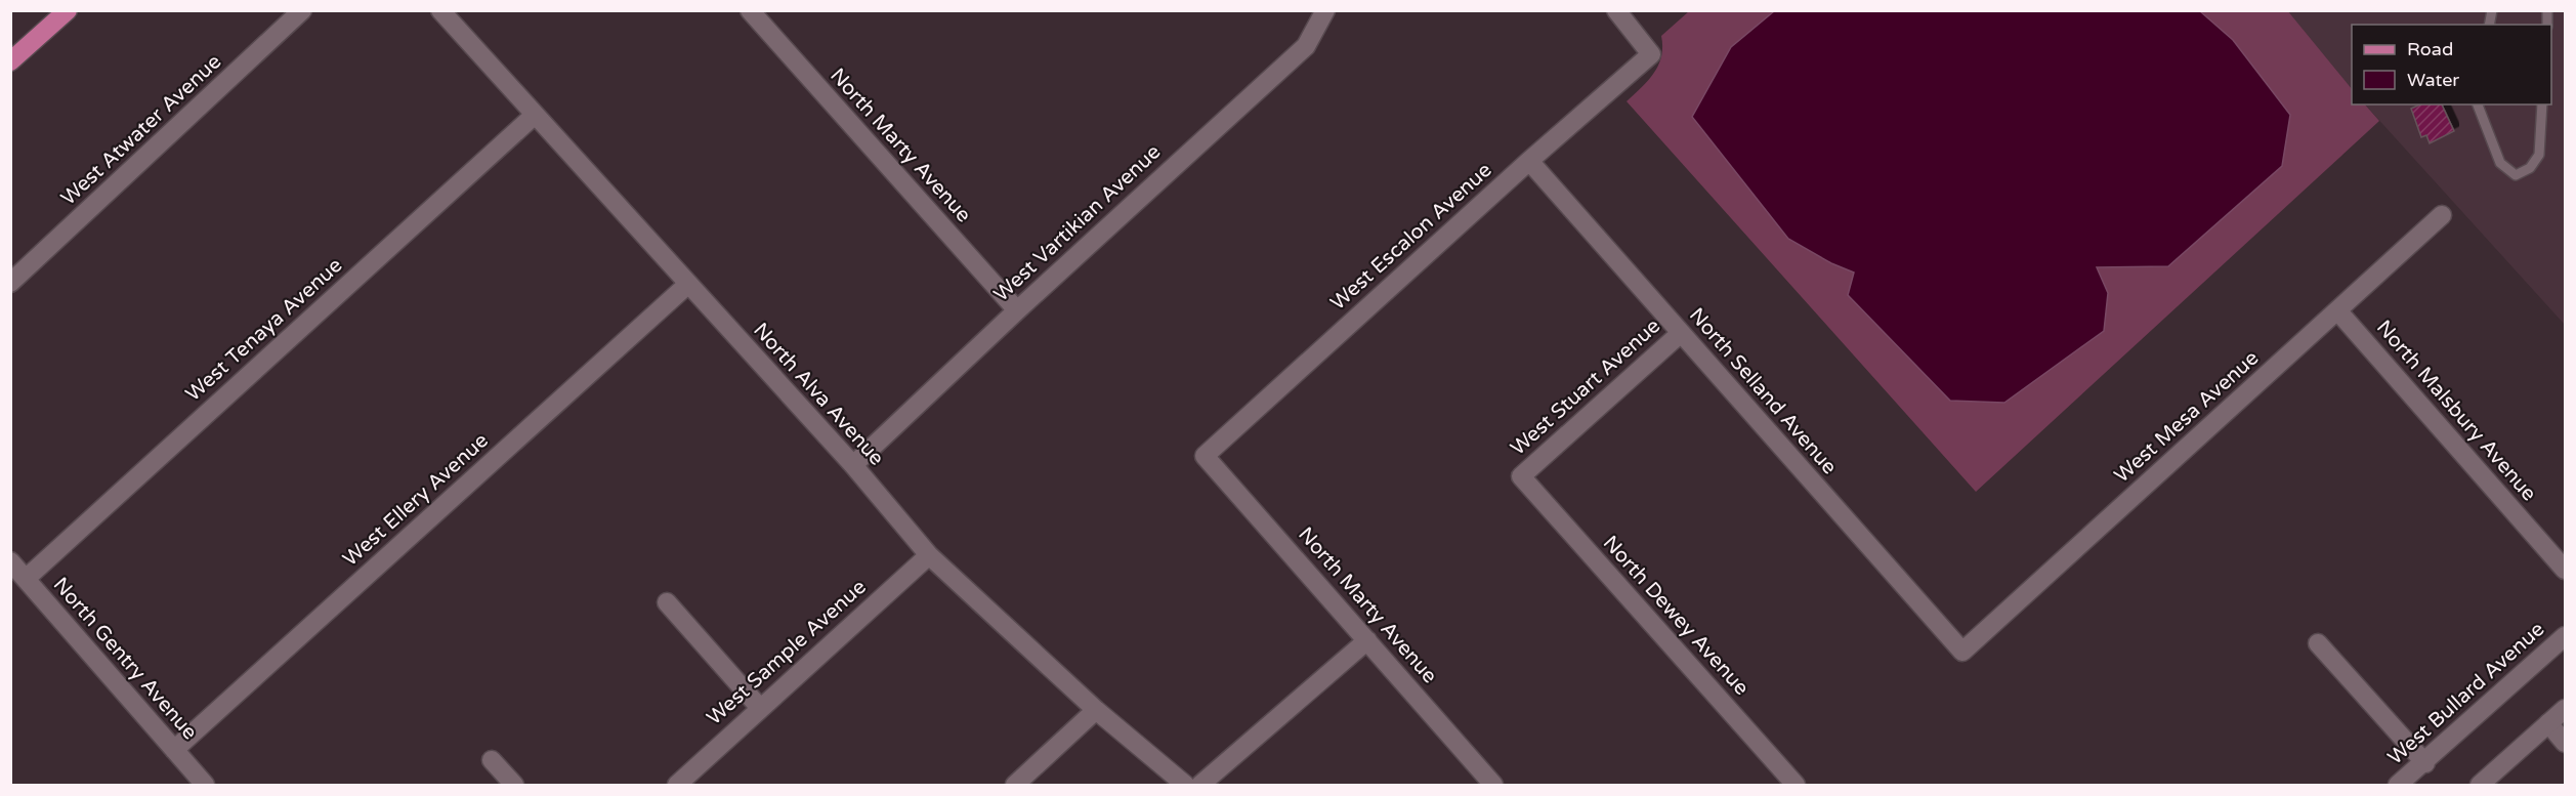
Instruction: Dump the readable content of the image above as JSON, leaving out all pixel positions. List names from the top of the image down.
{
  "streets": {
    "street": [
      "West Atwater Avenue",
      "North Marty Avenue",
      "West Vartikian Avenue",
      "West Escalon Avenue",
      "West Tenaya Avenue",
      "West Stuart Avenue",
      "North Selland Avenue",
      "North Alva Avenue",
      "North Malsbury Avenue",
      "West Mesa Avenue",
      "West Ellery Avenue",
      "North Dewey Avenue",
      "West Sample Avenue",
      "North Gentry Avenue",
      "West Bullard Avenue"
    ]
  },
  "crossings": [
    ["North Marty Avenue", "West Vartikian Avenue"],
    ["North Marty Avenue", "West Escalon Avenue"],
    ["West Vartikian Avenue", "North Alva Avenue"],
    ["West Escalon Avenue", "North Selland Avenue"],
    ["West Tenaya Avenue", "North Alva Avenue"],
    ["West Tenaya Avenue", "North Gentry Avenue"],
    ["West Stuart Avenue", "North Selland Avenue"],
    ["West Stuart Avenue", "North Dewey Avenue"],
    ["North Selland Avenue", "West Mesa Avenue"],
    ["North Alva Avenue", "West Ellery Avenue"],
    ["North Alva Avenue", "West Sample Avenue"],
    ["North Malsbury Avenue", "West Mesa Avenue"],
    ["West Ellery Avenue", "North Gentry Avenue"]
  ],
  "legend": ["Road", "Water"]
}
